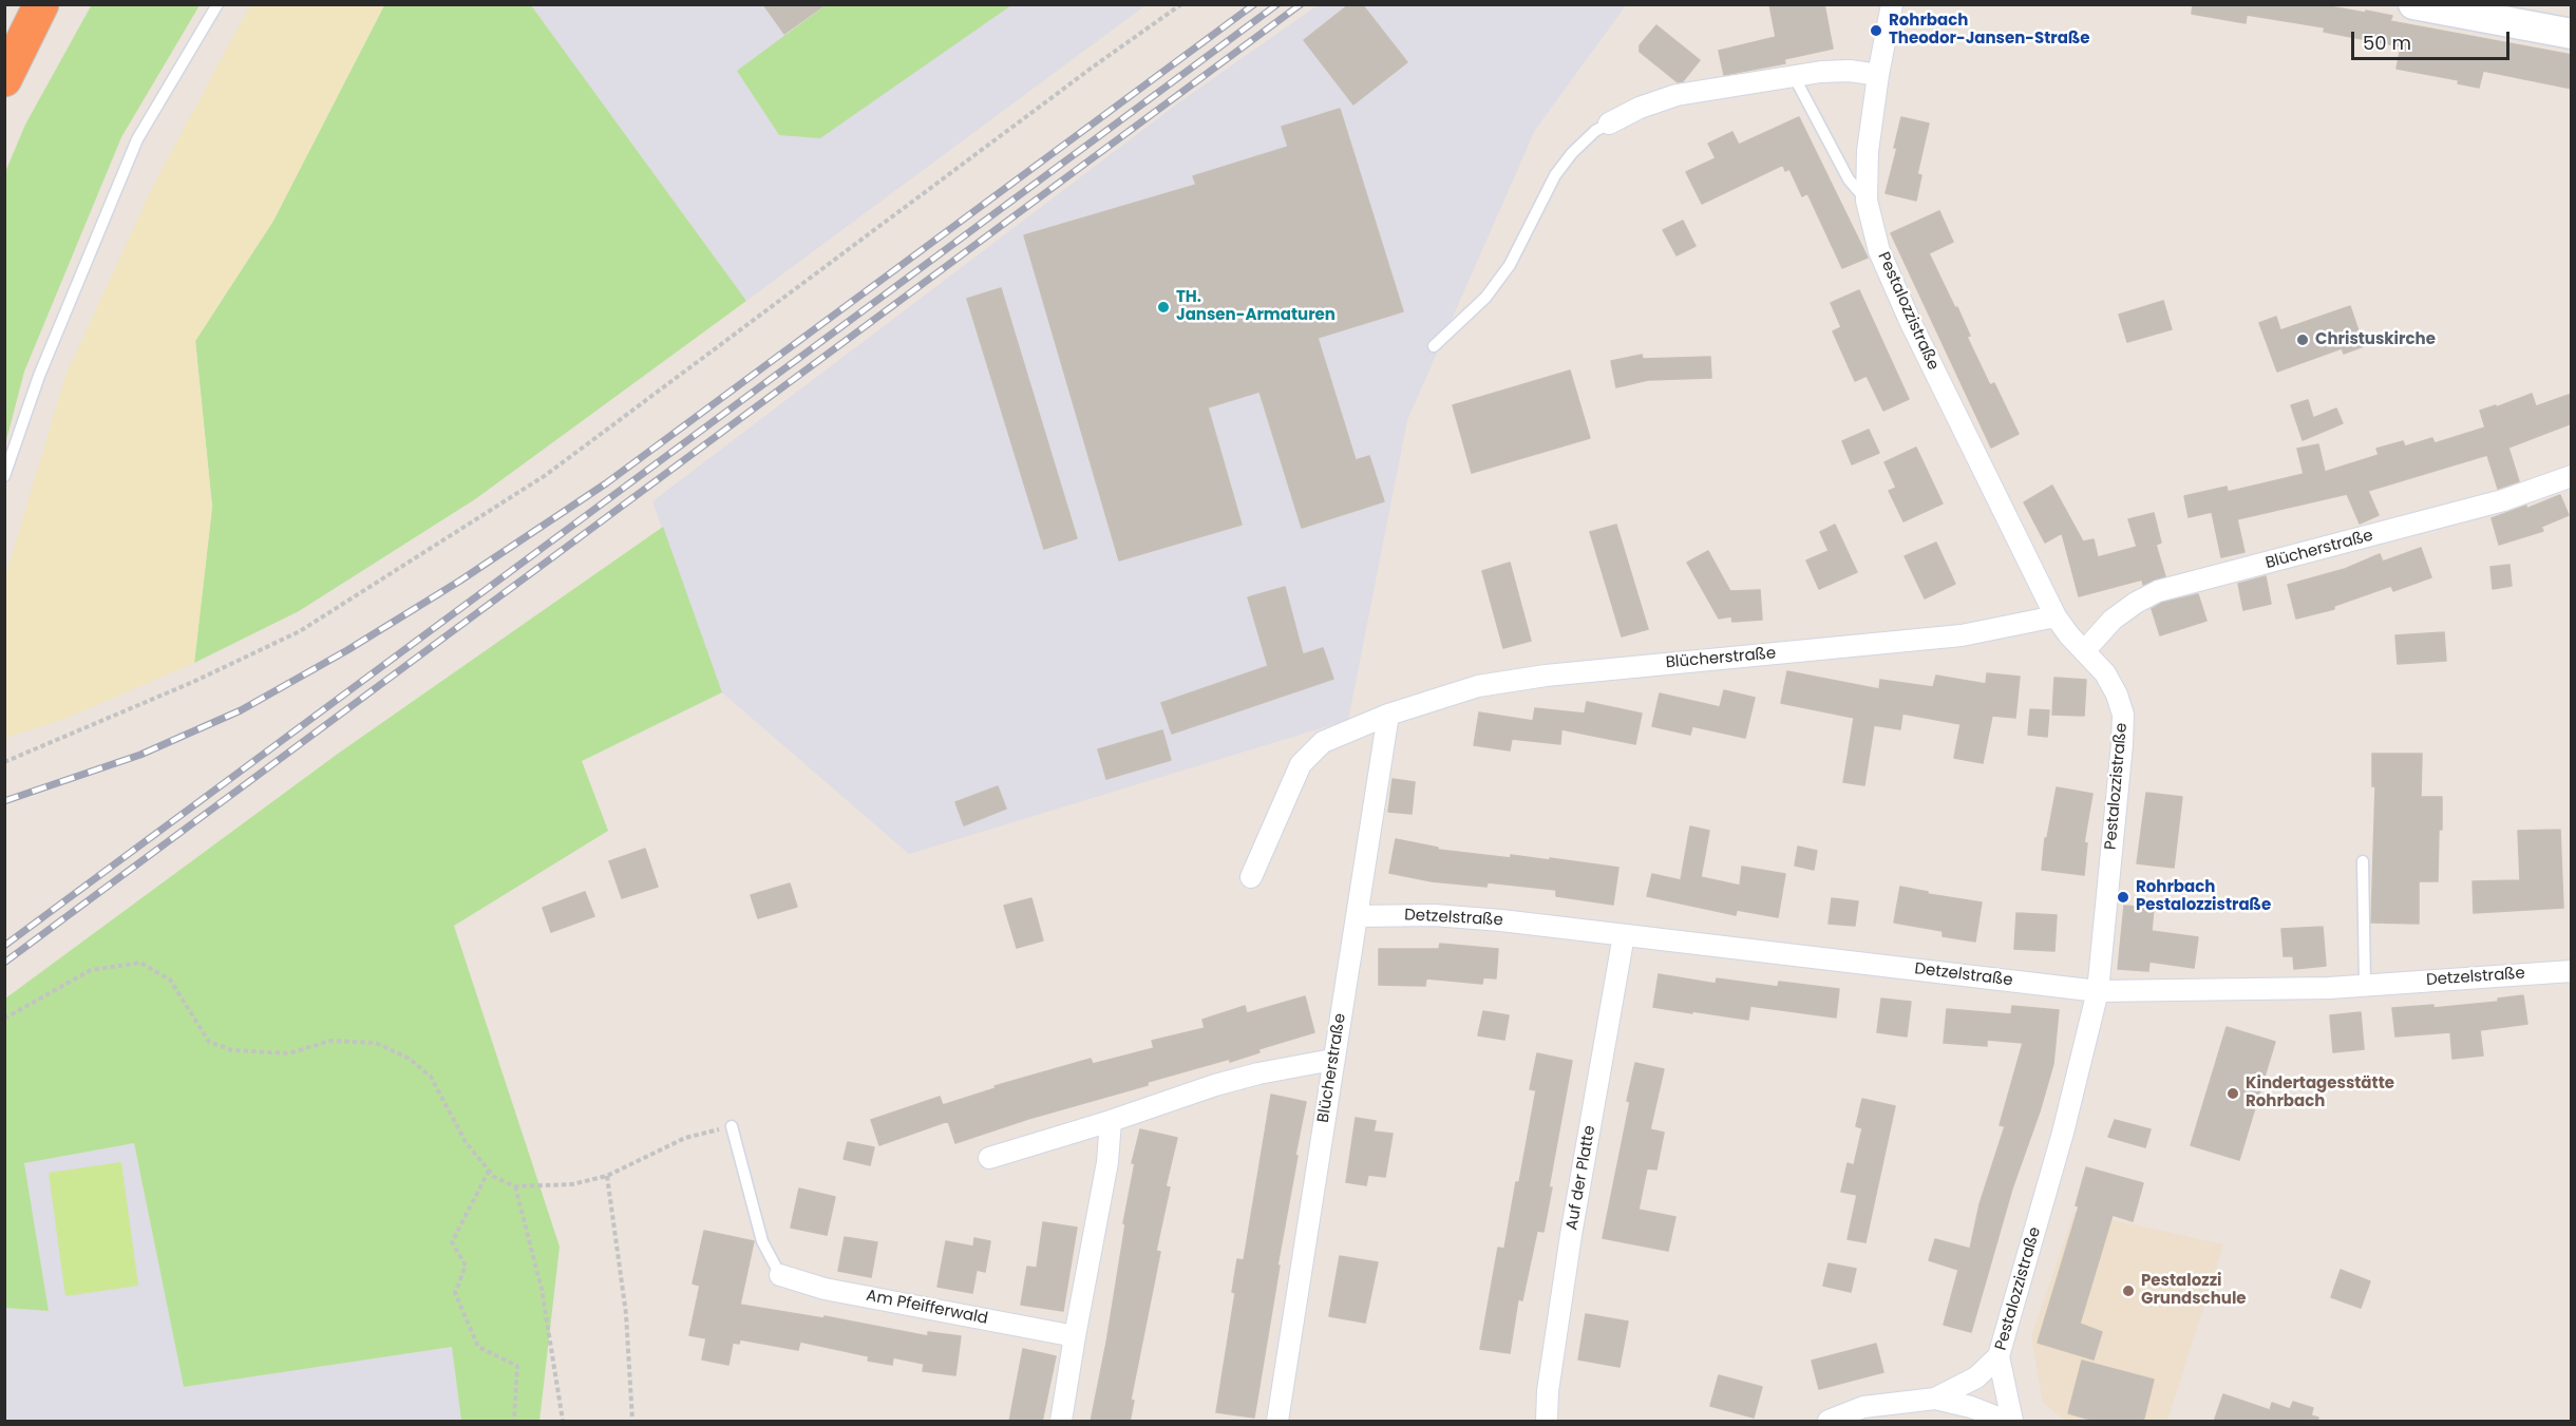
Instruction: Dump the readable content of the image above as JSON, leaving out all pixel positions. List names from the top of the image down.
{
  "streets": {
    "street": [
      "Pestalozzistraße",
      "Blücherstraße",
      "Detzelstraße",
      "Auf der Platte",
      "Am Pfeifferwald"
    ]
  },
  "crossings": [
    ["Pestalozzistraße", "Blücherstraße"],
    ["Pestalozzistraße", "Detzelstraße"],
    ["Blücherstraße", "Detzelstraße"],
    ["Detzelstraße", "Auf der Platte"]
  ],
  "places": [
    "Rohrbach Theodor-Jansen-Straße",
    "TH. Jansen-Armaturen",
    "Christuskirche",
    "Rohrbach Pestalozzistraße",
    "Kindertagesstätte Rohrbach",
    "Pestalozzi Grundschule"
  ],
  "scale_bar": "50 m"
}
